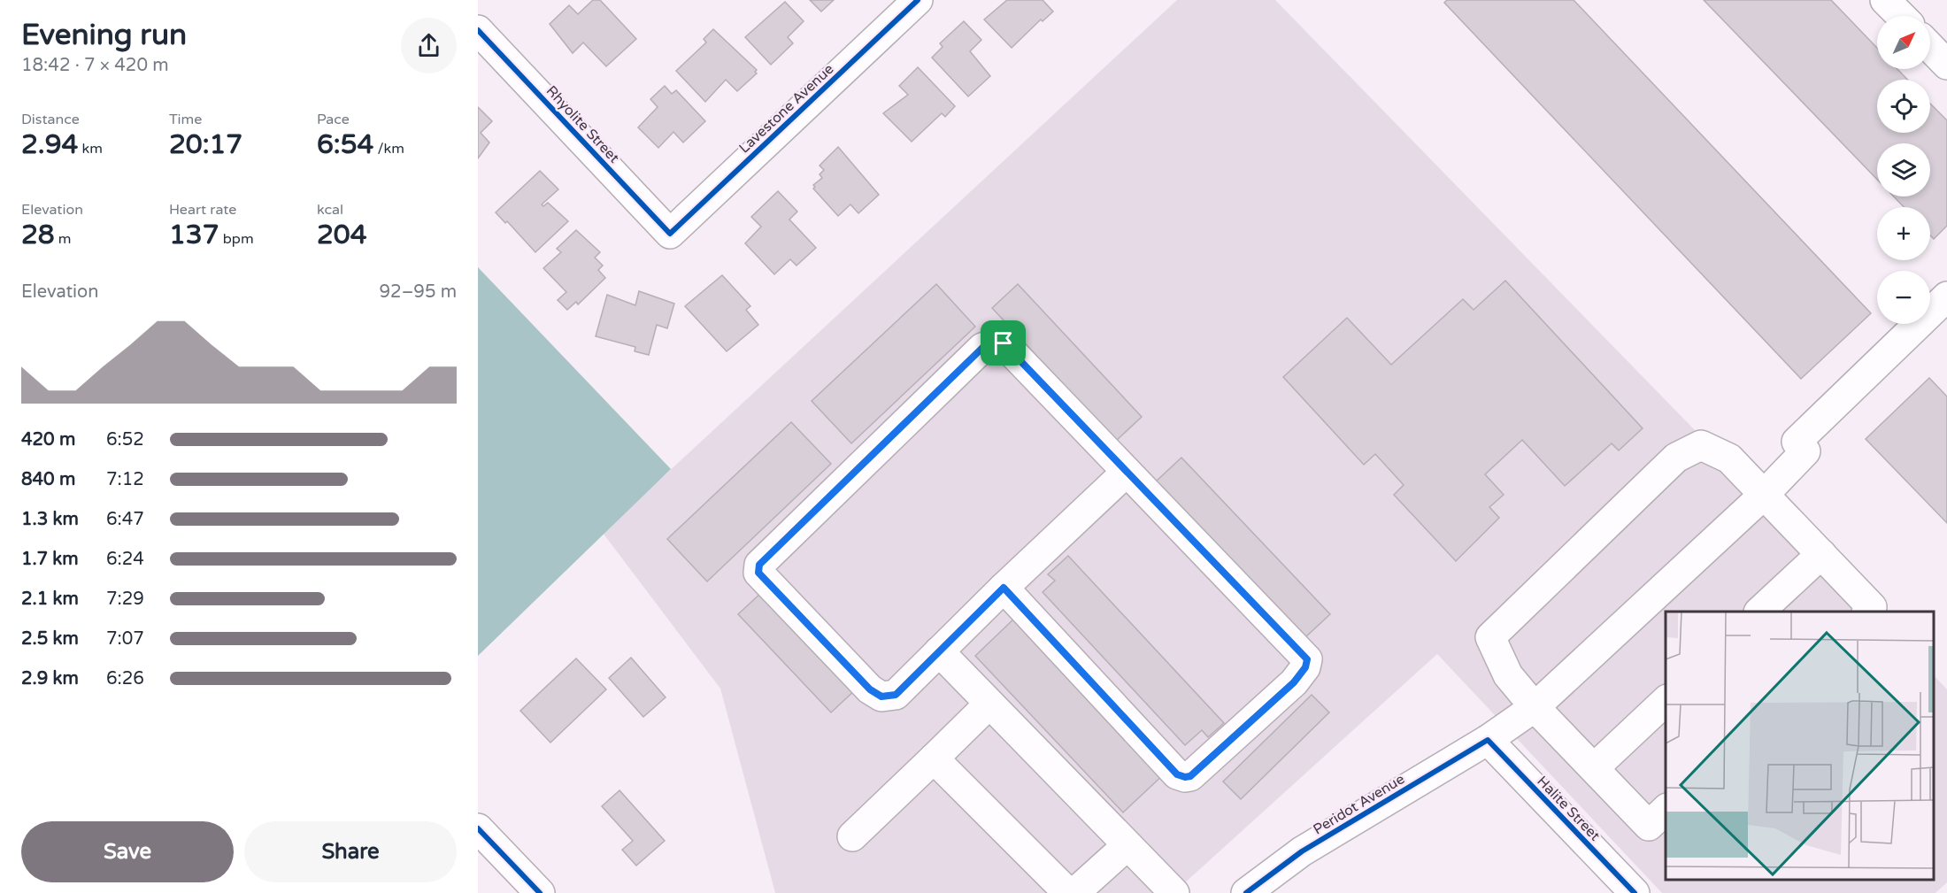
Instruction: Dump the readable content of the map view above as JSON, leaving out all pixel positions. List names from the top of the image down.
{
  "streets": {
    "street": [
      "Lavestone Avenue",
      "Rhyolite Street",
      "Peridot Avenue",
      "Halite Street"
    ]
  },
  "crossings": [
    ["Lavestone Avenue", "Rhyolite Street"],
    ["Peridot Avenue", "Halite Street"]
  ],
  "north": "top right",
  "page": {
    "heading": ["Evening run", "18:42 · 7 × 420 m"],
    "map_buttons": ["+", "−"],
    "stats": [
      ["Distance", "2.94 km"],
      ["Time", "20:17"],
      ["Pace", "6:54 /km"],
      ["Elevation", "28 m"],
      ["Heart rate", "137 bpm"],
      ["kcal", "204"]
    ],
    "chart": ["Elevation", "92–95 m"],
    "list": [
      {
        "name": "420 m",
        "note": "6:52"
      },
      {
        "name": "840 m",
        "note": "7:12"
      },
      {
        "name": "1.3 km",
        "note": "6:47"
      },
      {
        "name": "1.7 km",
        "note": "6:24"
      },
      {
        "name": "2.1 km",
        "note": "7:29"
      },
      {
        "name": "2.5 km",
        "note": "7:07"
      },
      {
        "name": "2.9 km",
        "note": "6:26"
      }
    ],
    "buttons": ["Save", "Share"]
  }
}
